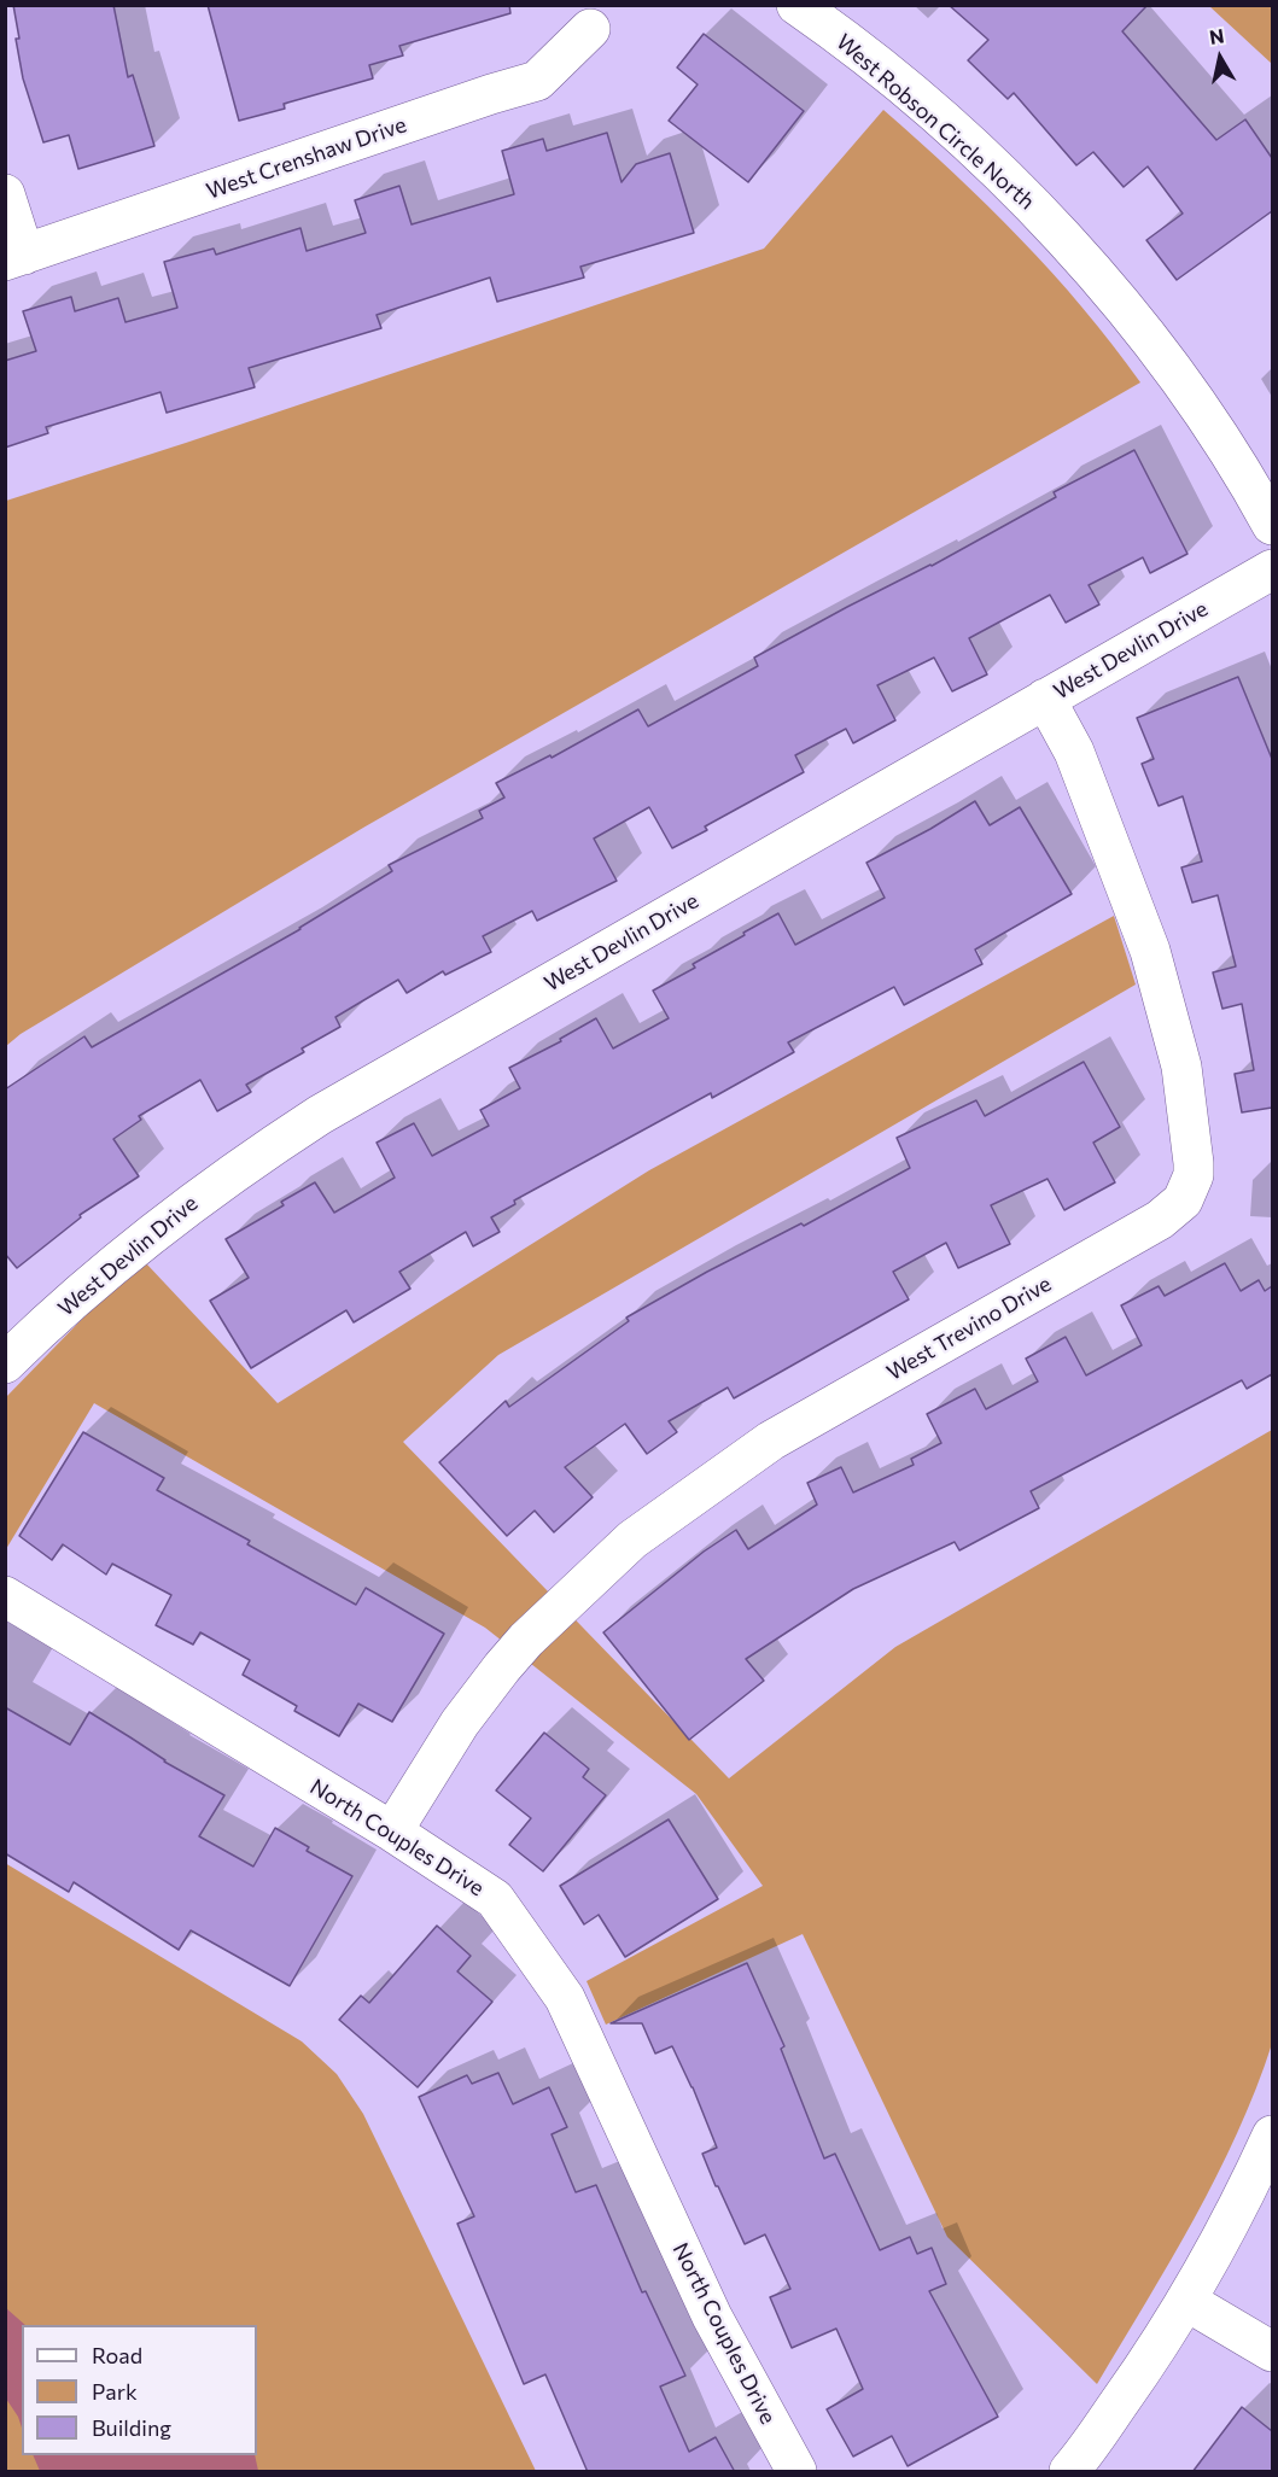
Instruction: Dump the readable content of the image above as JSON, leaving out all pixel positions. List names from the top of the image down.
{
  "streets": {
    "street": [
      "West Robson Circle North",
      "West Crenshaw Drive",
      "West Devlin Drive",
      "West Trevino Drive",
      "North Couples Drive"
    ]
  },
  "crossings": [
    ["West Devlin Drive", "West Trevino Drive"],
    ["West Trevino Drive", "North Couples Drive"]
  ],
  "legend": ["Road", "Park", "Building"],
  "north": "top"
}
